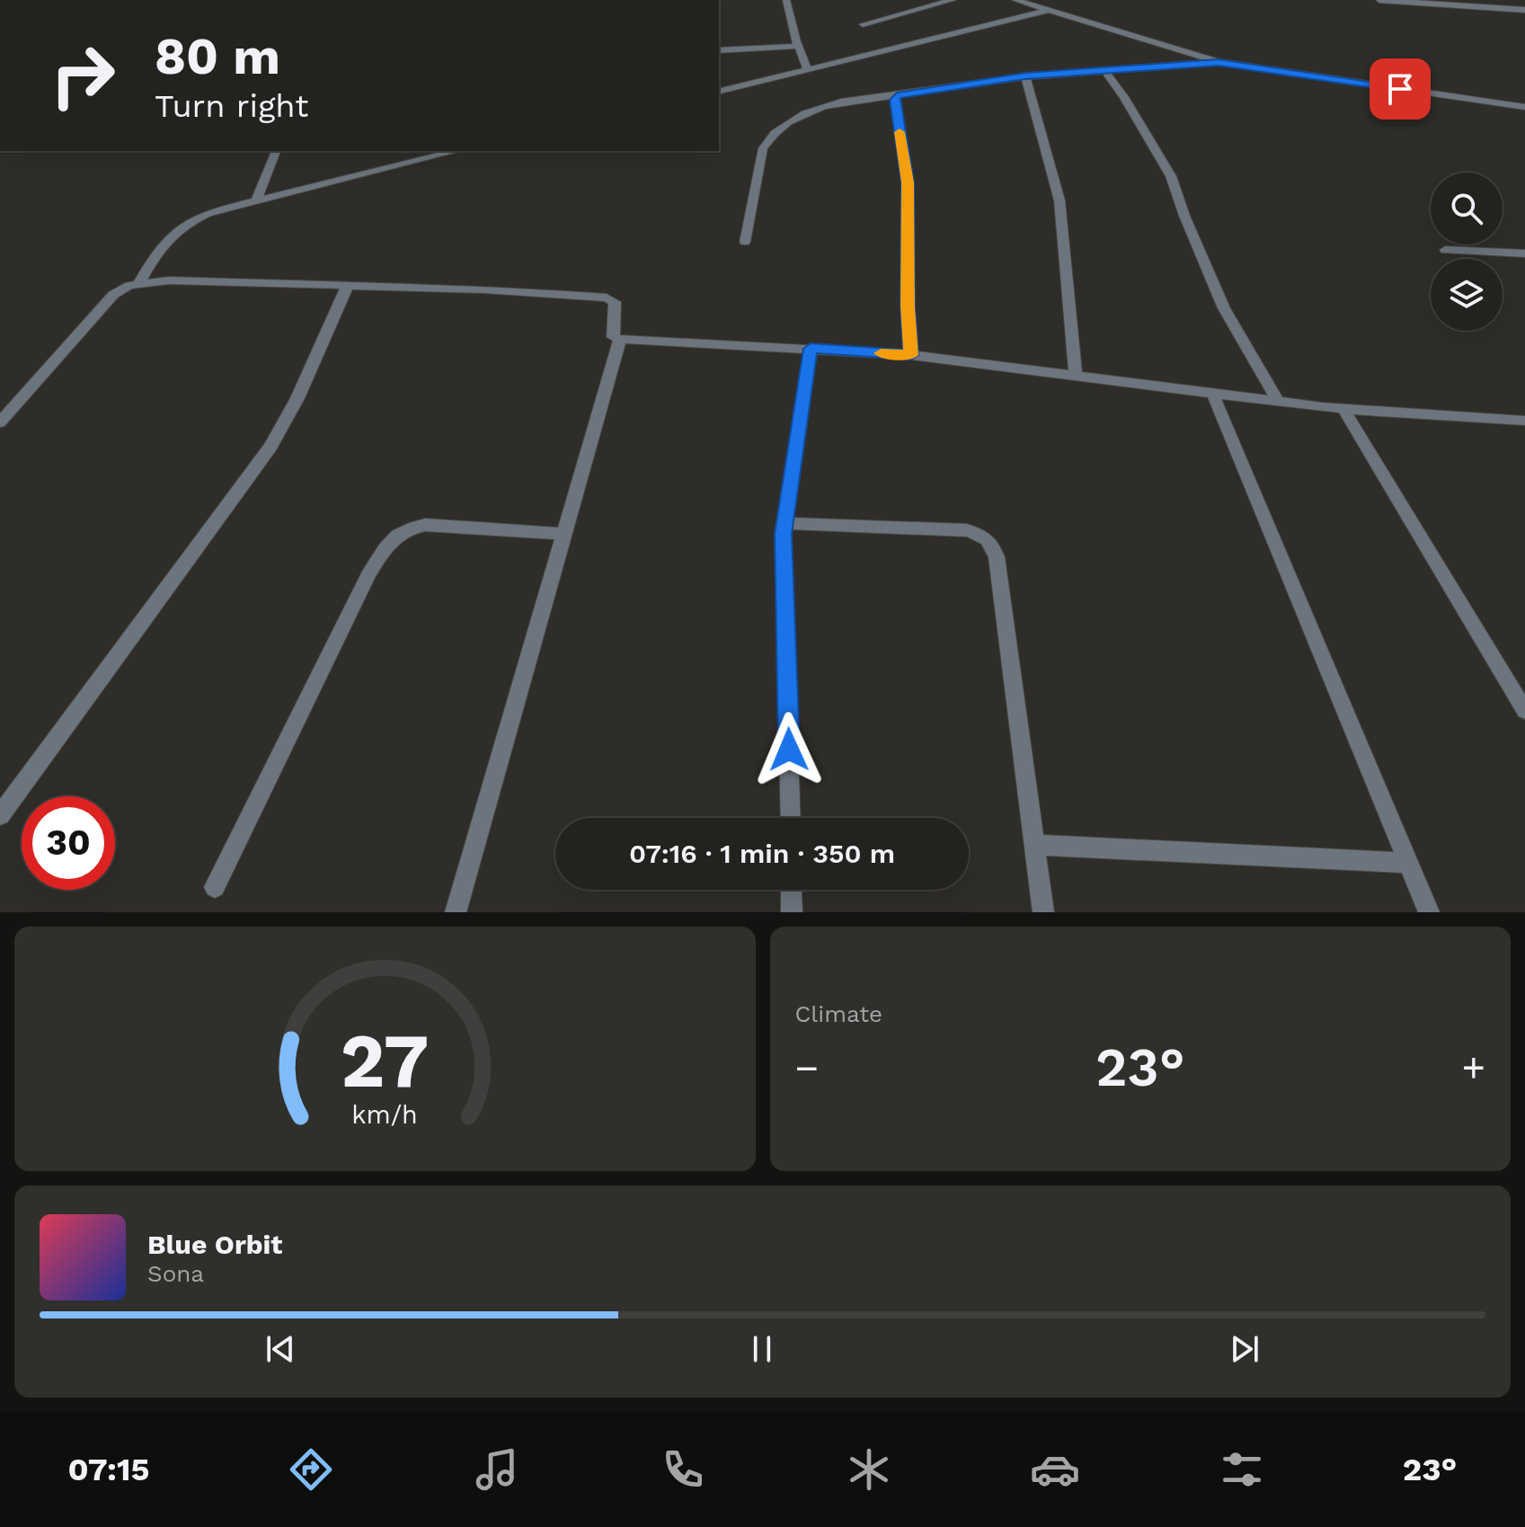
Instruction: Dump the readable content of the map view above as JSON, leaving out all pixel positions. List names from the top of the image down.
{
  "page": {
    "turn": ["80 m", "Turn right"],
    "limit": "30",
    "trip": "07:16 · 1 min · 350 m",
    "tile": "Climate",
    "heat": ["−", "23°", "+"],
    "song": ["Blue Orbit", "Sona"],
    "tabs": ["07:15", "23°"],
    "gauge": ["27", "km/h"]
  }
}
